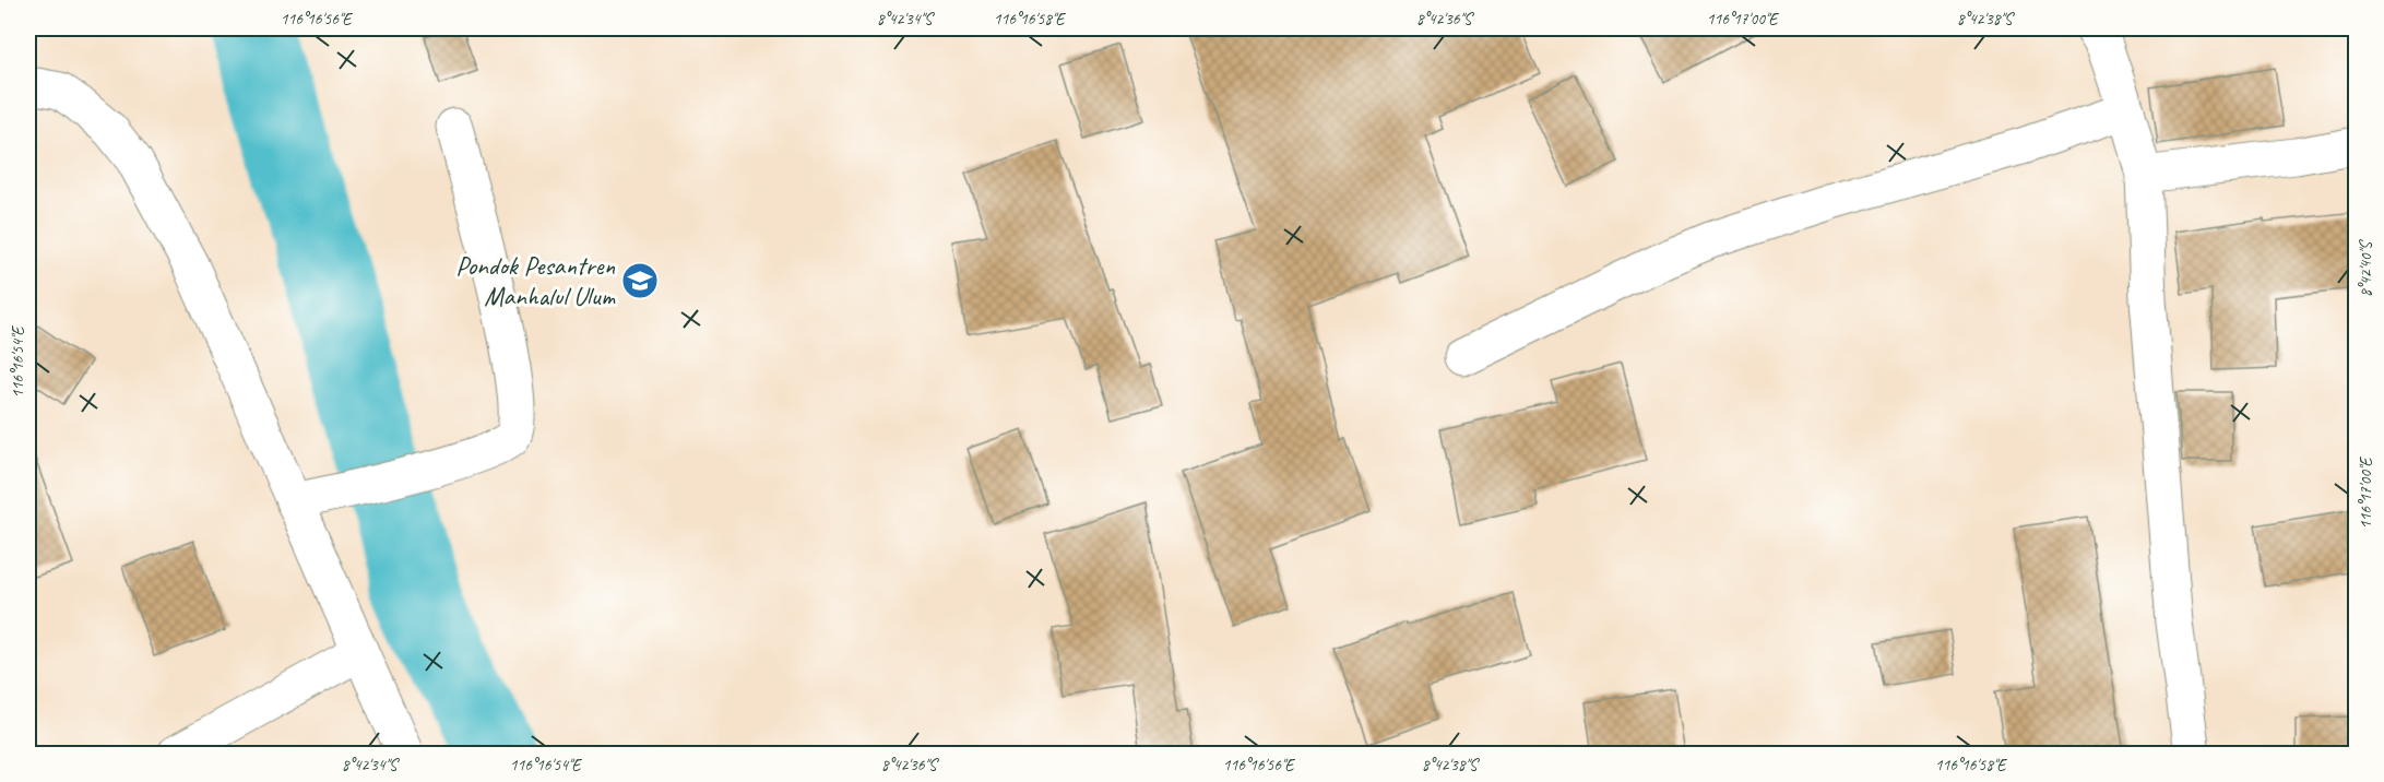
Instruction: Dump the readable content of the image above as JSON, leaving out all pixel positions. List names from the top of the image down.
{
  "places": {
    "school or university": ["Pondok Pesantren Manhalul Ulum"]
  },
  "coordinates": [
    "116°16'56\"E",
    "8°42'34\"S",
    "116°16'58\"E",
    "8°42'36\"S",
    "116°17'00\"E",
    "8°42'38\"S",
    "8°42'40\"S",
    "116°16'54\"E"
  ]
}
